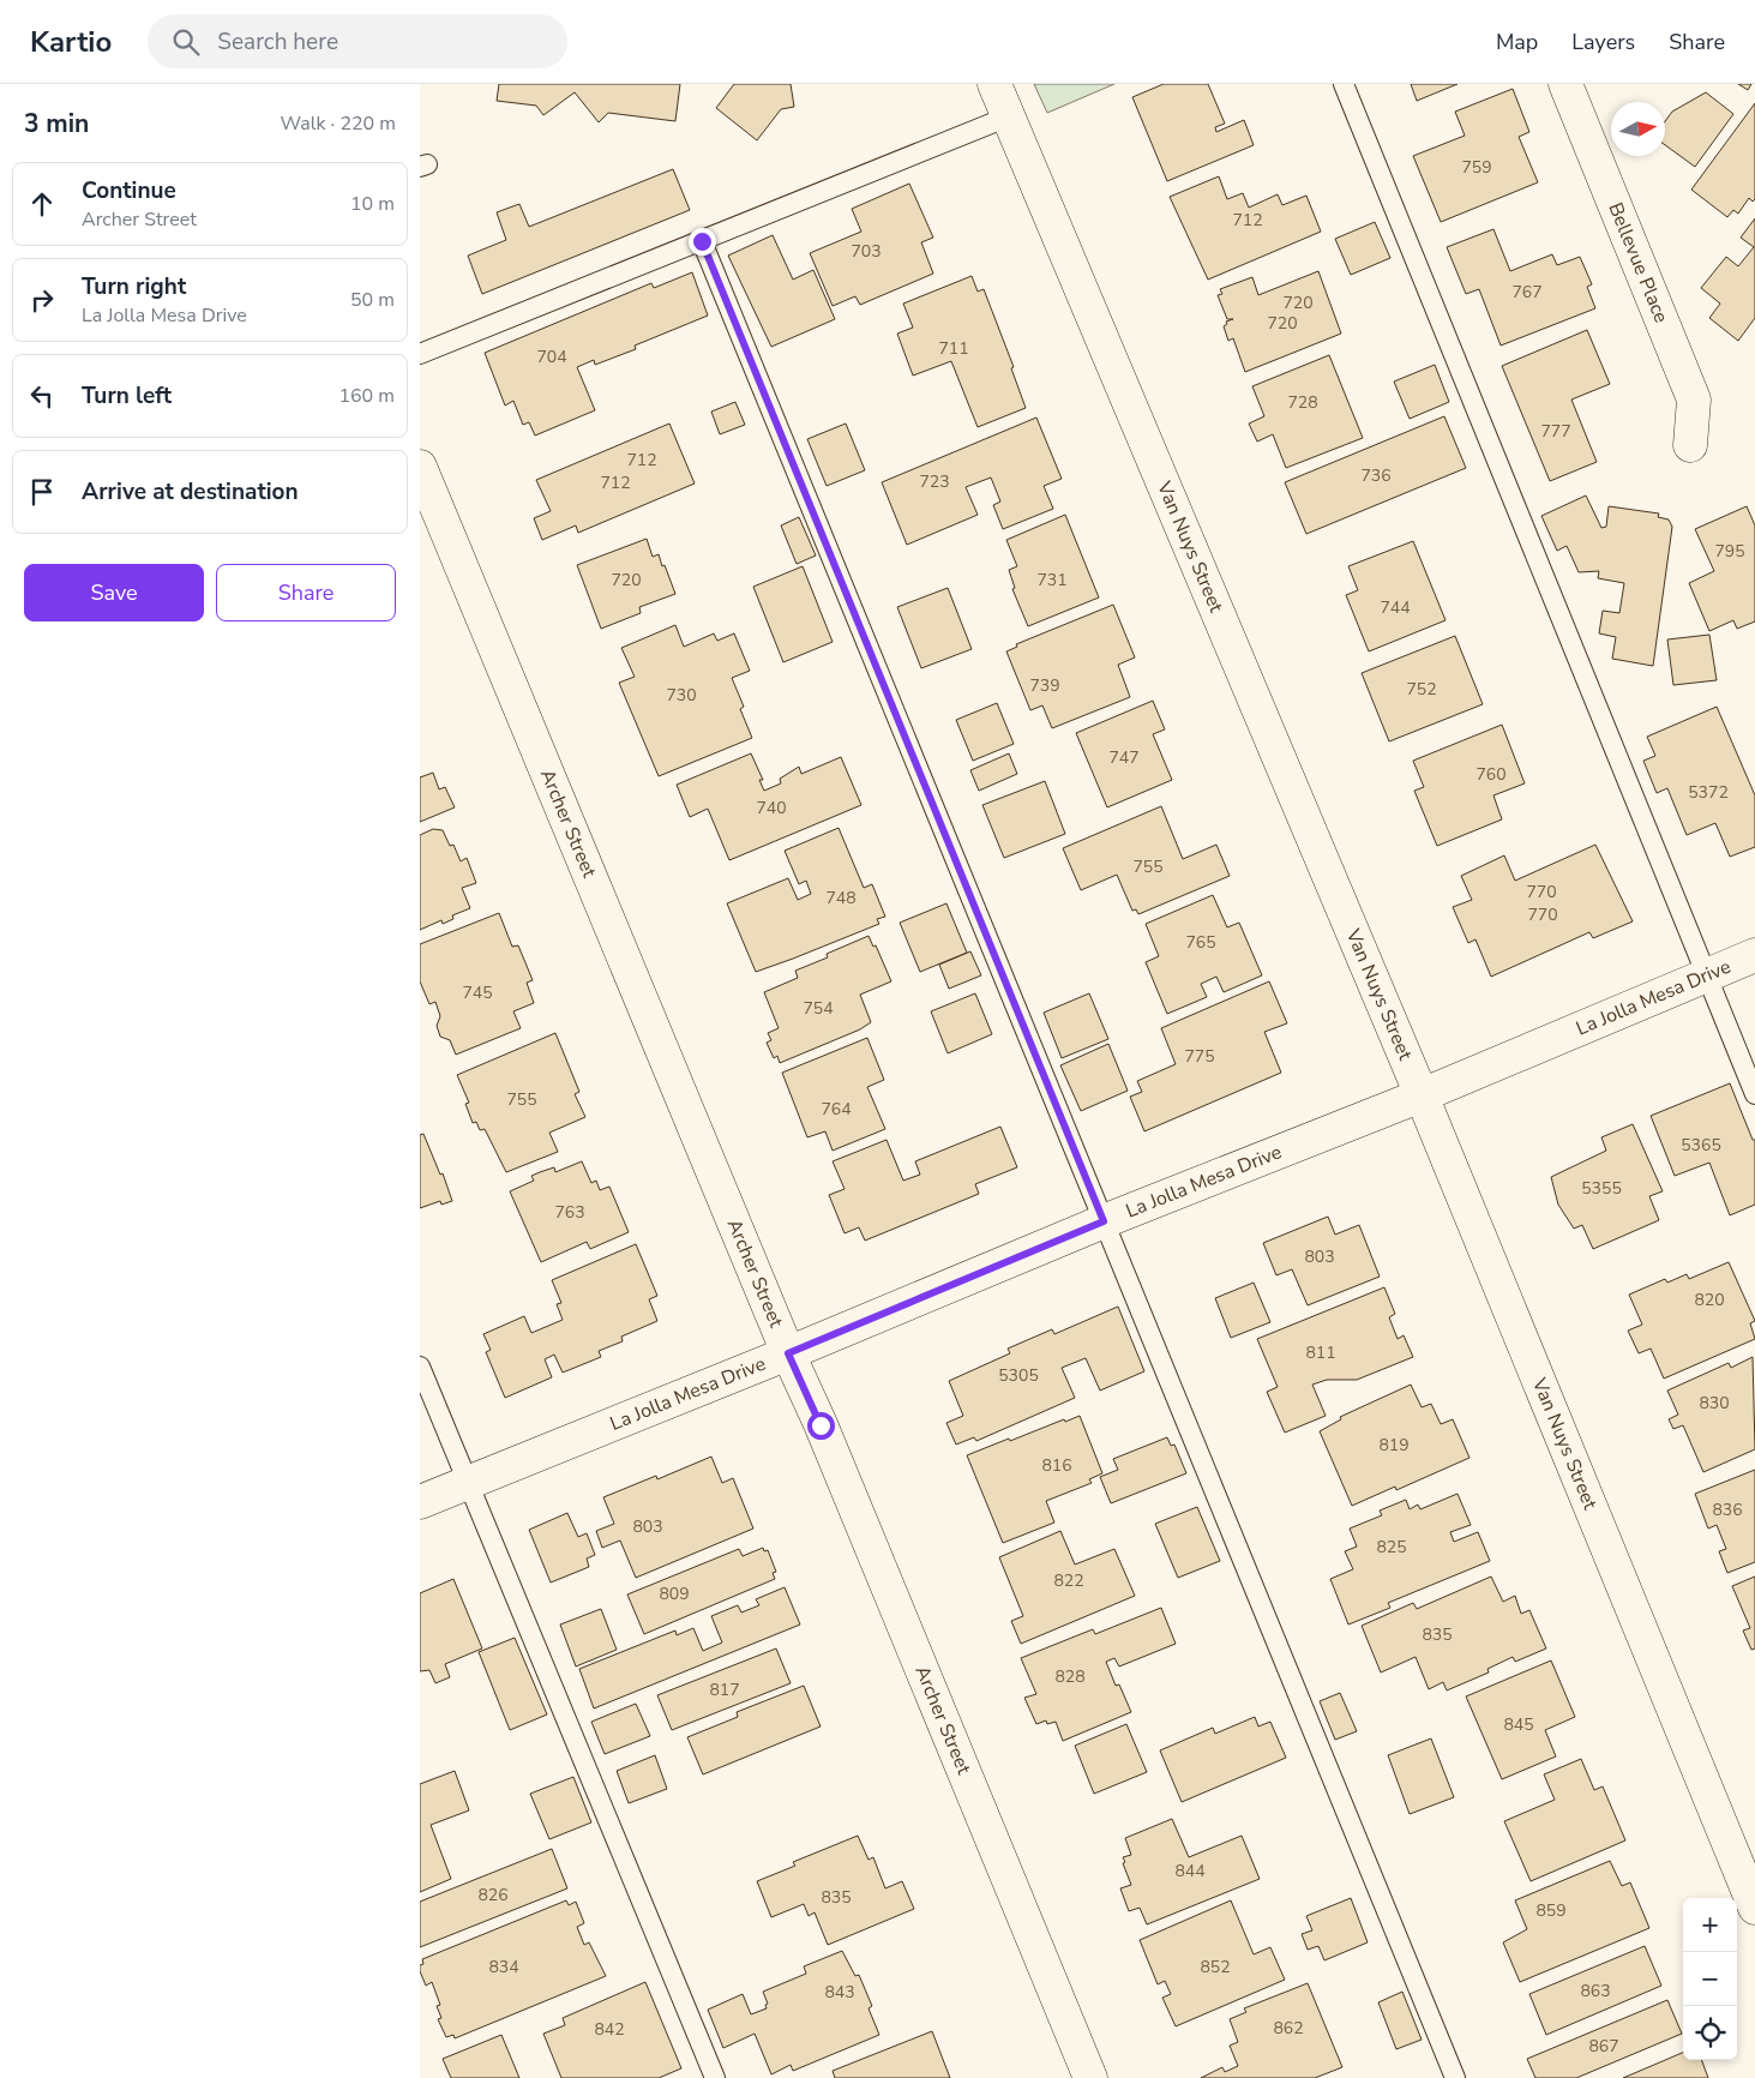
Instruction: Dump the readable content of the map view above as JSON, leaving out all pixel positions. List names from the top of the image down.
{
  "streets": {
    "street": [
      "Bellevue Place",
      "Van Nuys Street",
      "Archer Street",
      "La Jolla Mesa Drive"
    ]
  },
  "crossings": [
    ["Van Nuys Street", "La Jolla Mesa Drive"],
    ["Archer Street", "La Jolla Mesa Drive"]
  ],
  "house_numbers": [
    "759",
    "712",
    "703",
    "767",
    "720",
    "720",
    "711",
    "704",
    "728",
    "777",
    "712",
    "736",
    "723",
    "712",
    "795",
    "720",
    "731",
    "744",
    "739",
    "752",
    "730",
    "747",
    "760",
    "5372",
    "740",
    "755",
    "770",
    "748",
    "770",
    "765",
    "745",
    "754",
    "775",
    "755",
    "764",
    "5365",
    "5355",
    "763",
    "803",
    "820",
    "811",
    "5305",
    "830",
    "819",
    "816",
    "836",
    "803",
    "825",
    "822",
    "809",
    "835",
    "828",
    "817",
    "845",
    "844",
    "826",
    "835",
    "859",
    "834",
    "852",
    "863",
    "843",
    "862",
    "842",
    "867"
  ],
  "north": "right",
  "page": {
    "header": "Kartio",
    "search": "Search here",
    "nav": ["Map", "Layers", "Share"],
    "heading": ["3 min", "Walk · 220 m"],
    "list": [
      ["Continue", "Archer Street", "10 m"],
      ["Turn right", "La Jolla Mesa Drive", "50 m"],
      ["Turn left", "160 m"],
      "Arrive at destination"
    ],
    "buttons": ["Save", "Share"],
    "map_buttons": ["+", "−"]
  }
}
